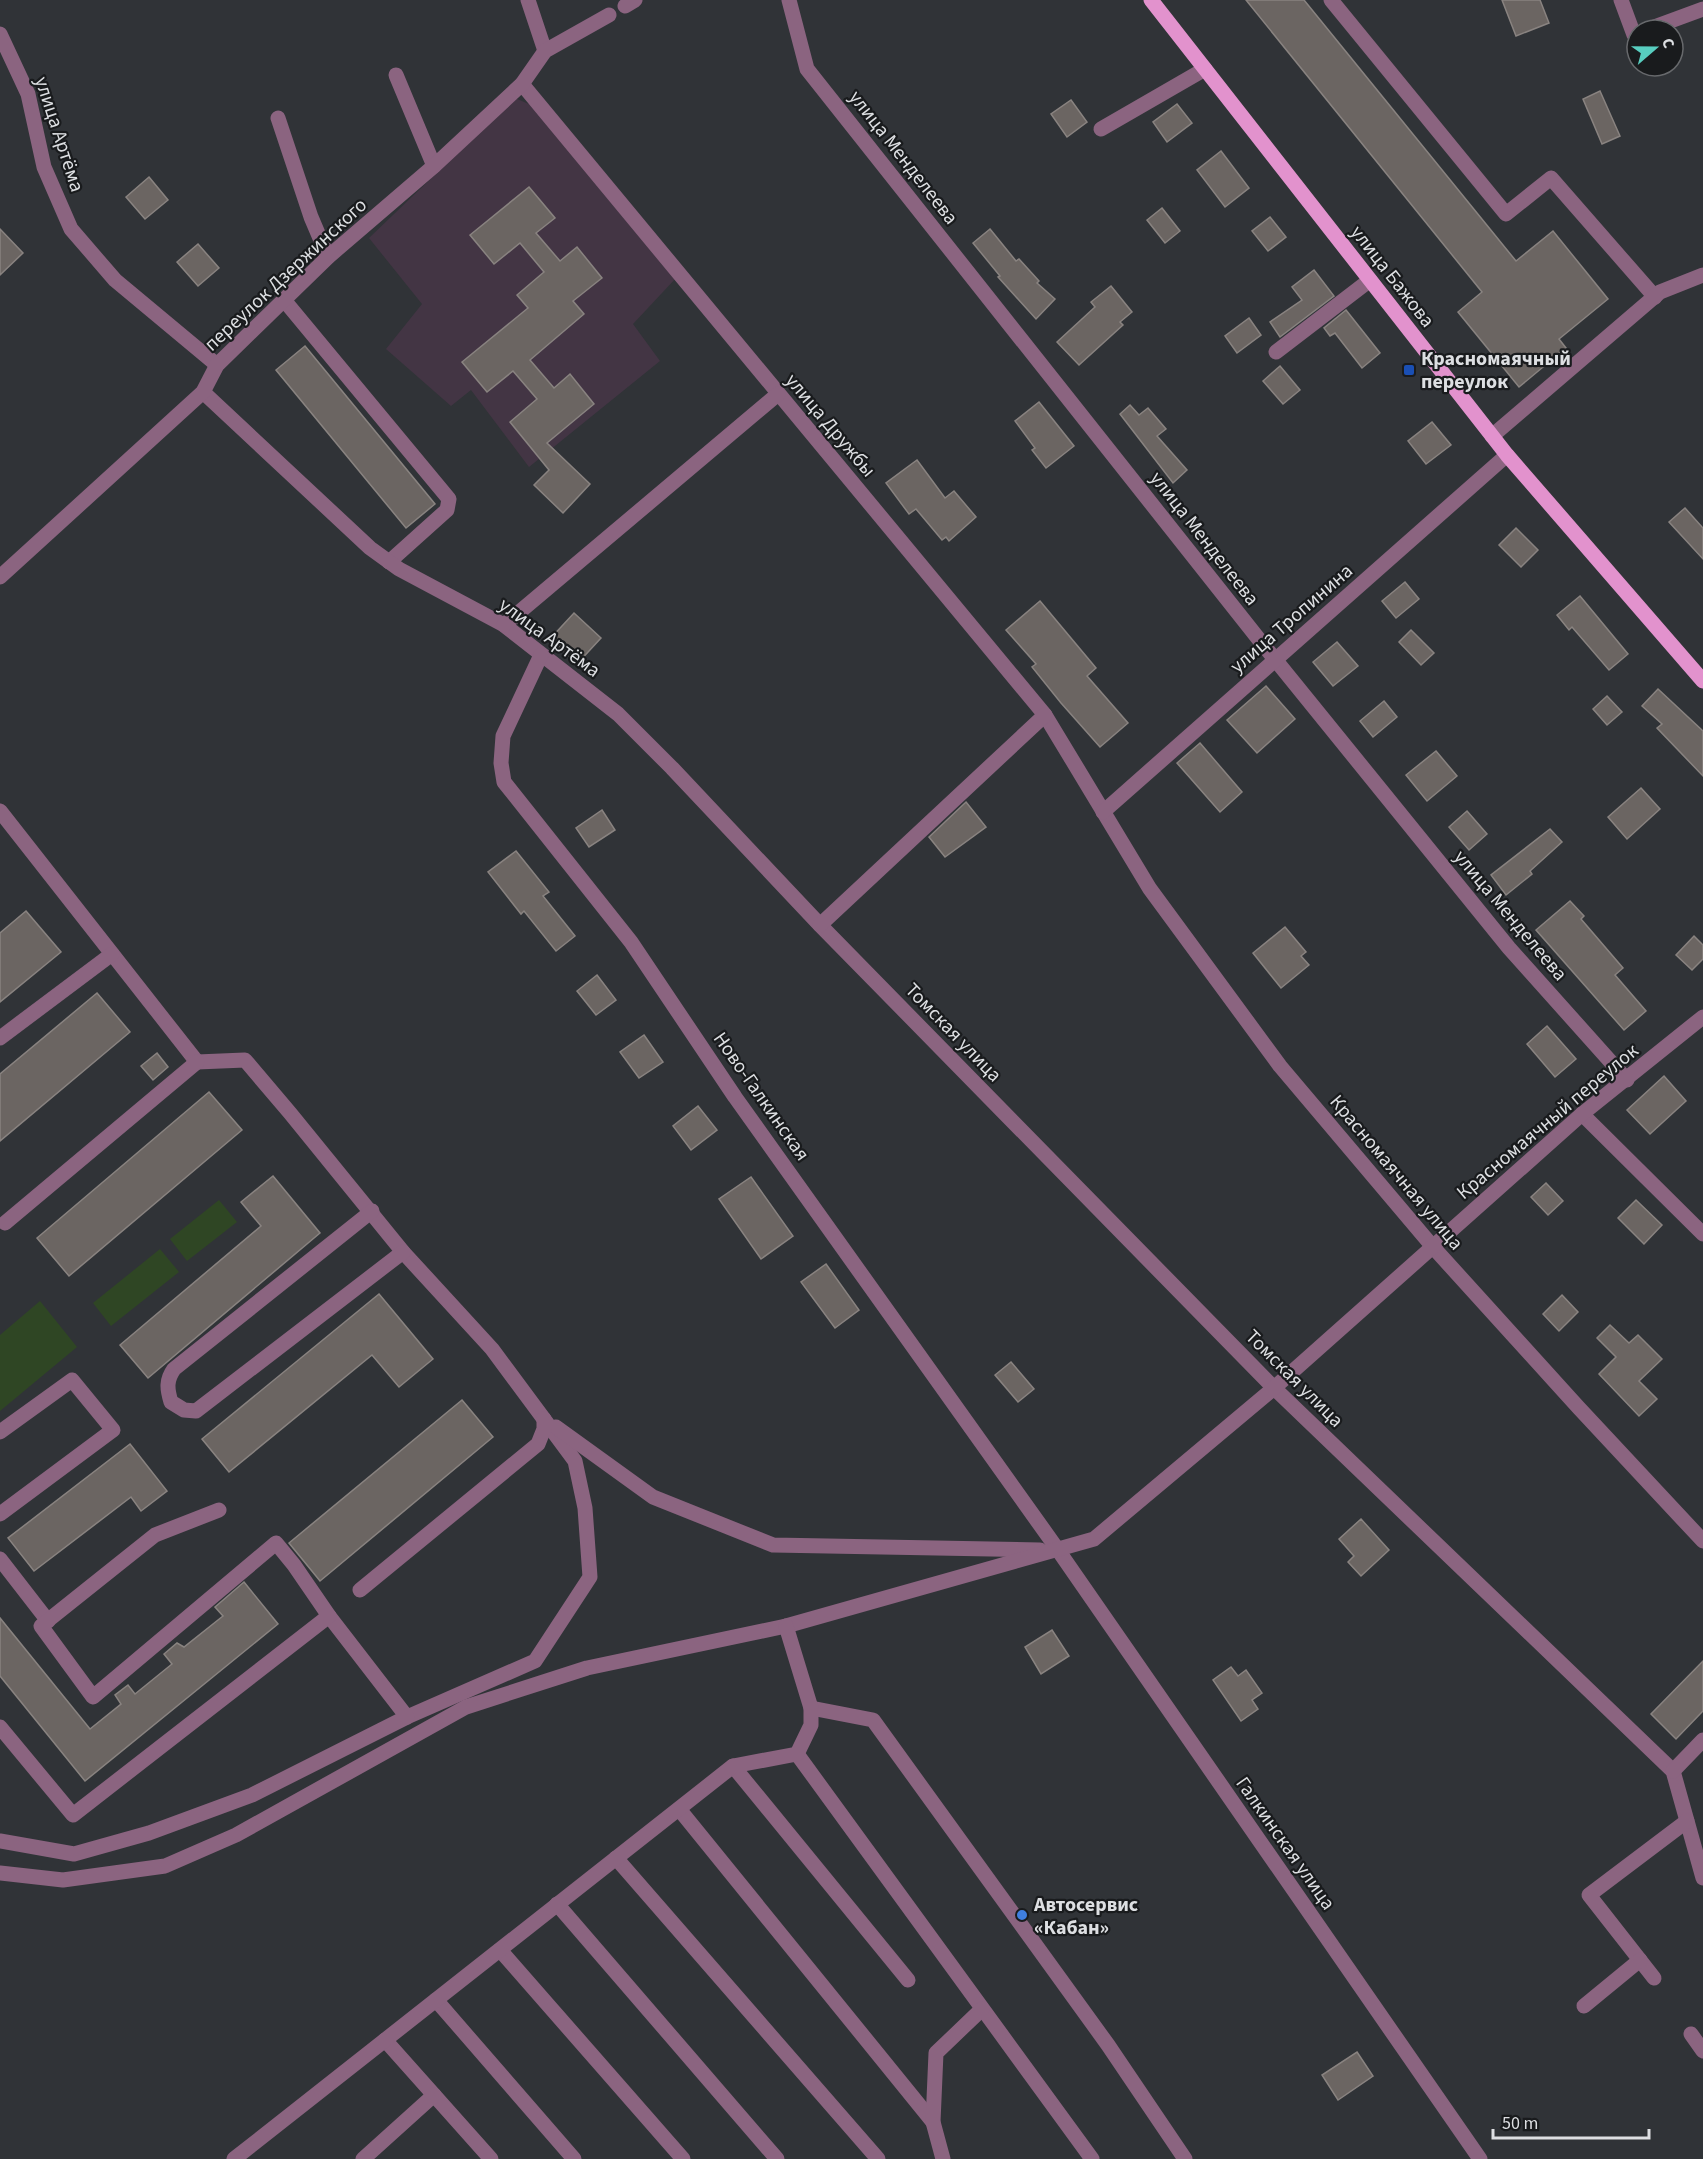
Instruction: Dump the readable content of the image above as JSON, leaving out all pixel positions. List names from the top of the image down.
{
  "streets": {
    "main road": ["улица Бажова"],
    "street": [
      "улица Артёма",
      "улица Менделеева",
      "переулок Дзержинского",
      "улица Дружбы",
      "улица Тропинина",
      "Томская улица",
      "Ново-Галкинская",
      "Красномаячный переулок",
      "Красномаячная улица",
      "Галкинская улица"
    ]
  },
  "crossings": [
    ["улица Артёма", "переулок Дзержинского"],
    ["улица Артёма", "Томская улица"],
    ["улица Артёма", "Ново-Галкинская"],
    ["улица Менделеева", "улица Тропинина"],
    ["улица Менделеева", "Красномаячный переулок"],
    ["переулок Дзержинского", "улица Дружбы"],
    ["улица Бажова", "улица Тропинина"],
    ["улица Дружбы", "улица Тропинина"],
    ["улица Дружбы", "Красномаячная улица"],
    ["улица Тропинина", "Красномаячная улица"],
    ["Томская улица", "Красномаячный переулок"],
    ["Ново-Галкинская", "Красномаячный переулок"],
    ["Ново-Галкинская", "Галкинская улица"],
    ["Красномаячный переулок", "Красномаячная улица"],
    ["Красномаячный переулок", "Галкинская улица"]
  ],
  "places": {
    "transit": ["Красномаячный переулок"],
    "other": ["Автосервис «Кабан»"]
  },
  "scale_bar": "50 m",
  "north": "right"
}
